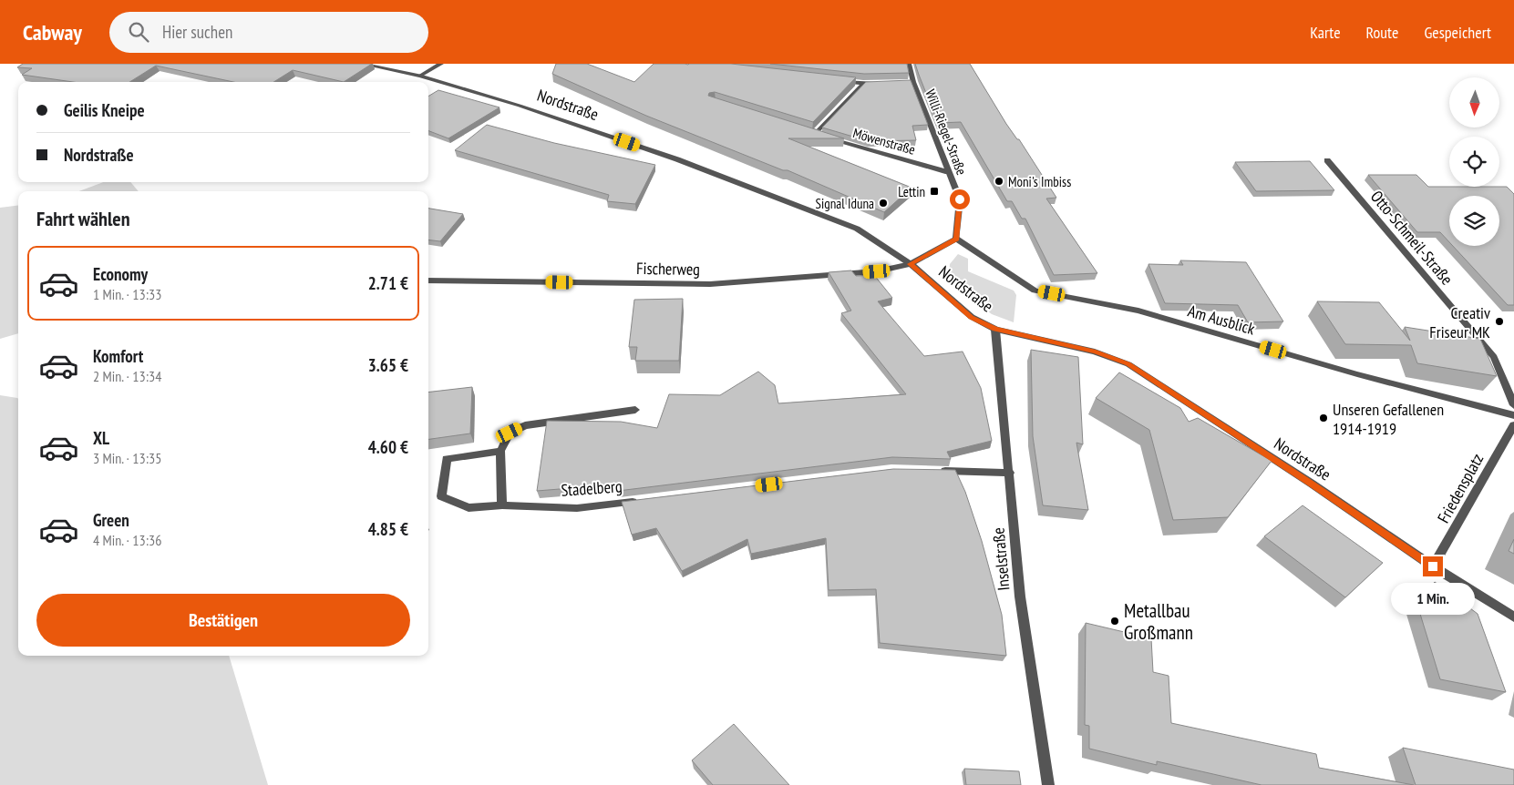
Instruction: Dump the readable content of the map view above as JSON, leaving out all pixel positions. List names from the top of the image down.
{
  "streets": {
    "street": [
      "Nordstraße",
      "Willi-Riegel-Straße",
      "Möwenstraße",
      "Otto-Schmeil-Straße",
      "Fischerweg",
      "Am Ausblick",
      "Stadelberg",
      "Friedensplatz",
      "Inselstraße"
    ]
  },
  "crossings": [
    ["Nordstraße", "Fischerweg"],
    ["Nordstraße", "Friedensplatz"],
    ["Nordstraße", "Inselstraße"],
    ["Willi-Riegel-Straße", "Möwenstraße"],
    ["Willi-Riegel-Straße", "Am Ausblick"]
  ],
  "places": {
    "other": [
      "Moni's Imbiss",
      "Signal Iduna",
      "Creativ Friseur MK",
      "Unseren Gefallenen 1914-1919",
      "Metallbau Großmann"
    ],
    "transit": ["Lettin"]
  },
  "north": "bottom",
  "page": {
    "header": "Cabway",
    "search": "Hier suchen",
    "nav": ["Karte", "Route", "Gespeichert"],
    "banner": ["Geilis Kneipe", "Nordstraße"],
    "heading": "Fahrt wählen",
    "list": [
      {
        "name": "Economy",
        "note": "1 Min. · 13:33",
        "value": "2.71 €"
      },
      {
        "name": "Komfort",
        "note": "2 Min. · 13:34",
        "value": "3.65 €"
      },
      {
        "name": "XL",
        "note": "3 Min. · 13:35",
        "value": "4.60 €"
      },
      {
        "name": "Green",
        "note": "4 Min. · 13:36",
        "value": "4.85 €"
      }
    ],
    "bubble": "1 Min.",
    "buttons": "Bestätigen"
  }
}
